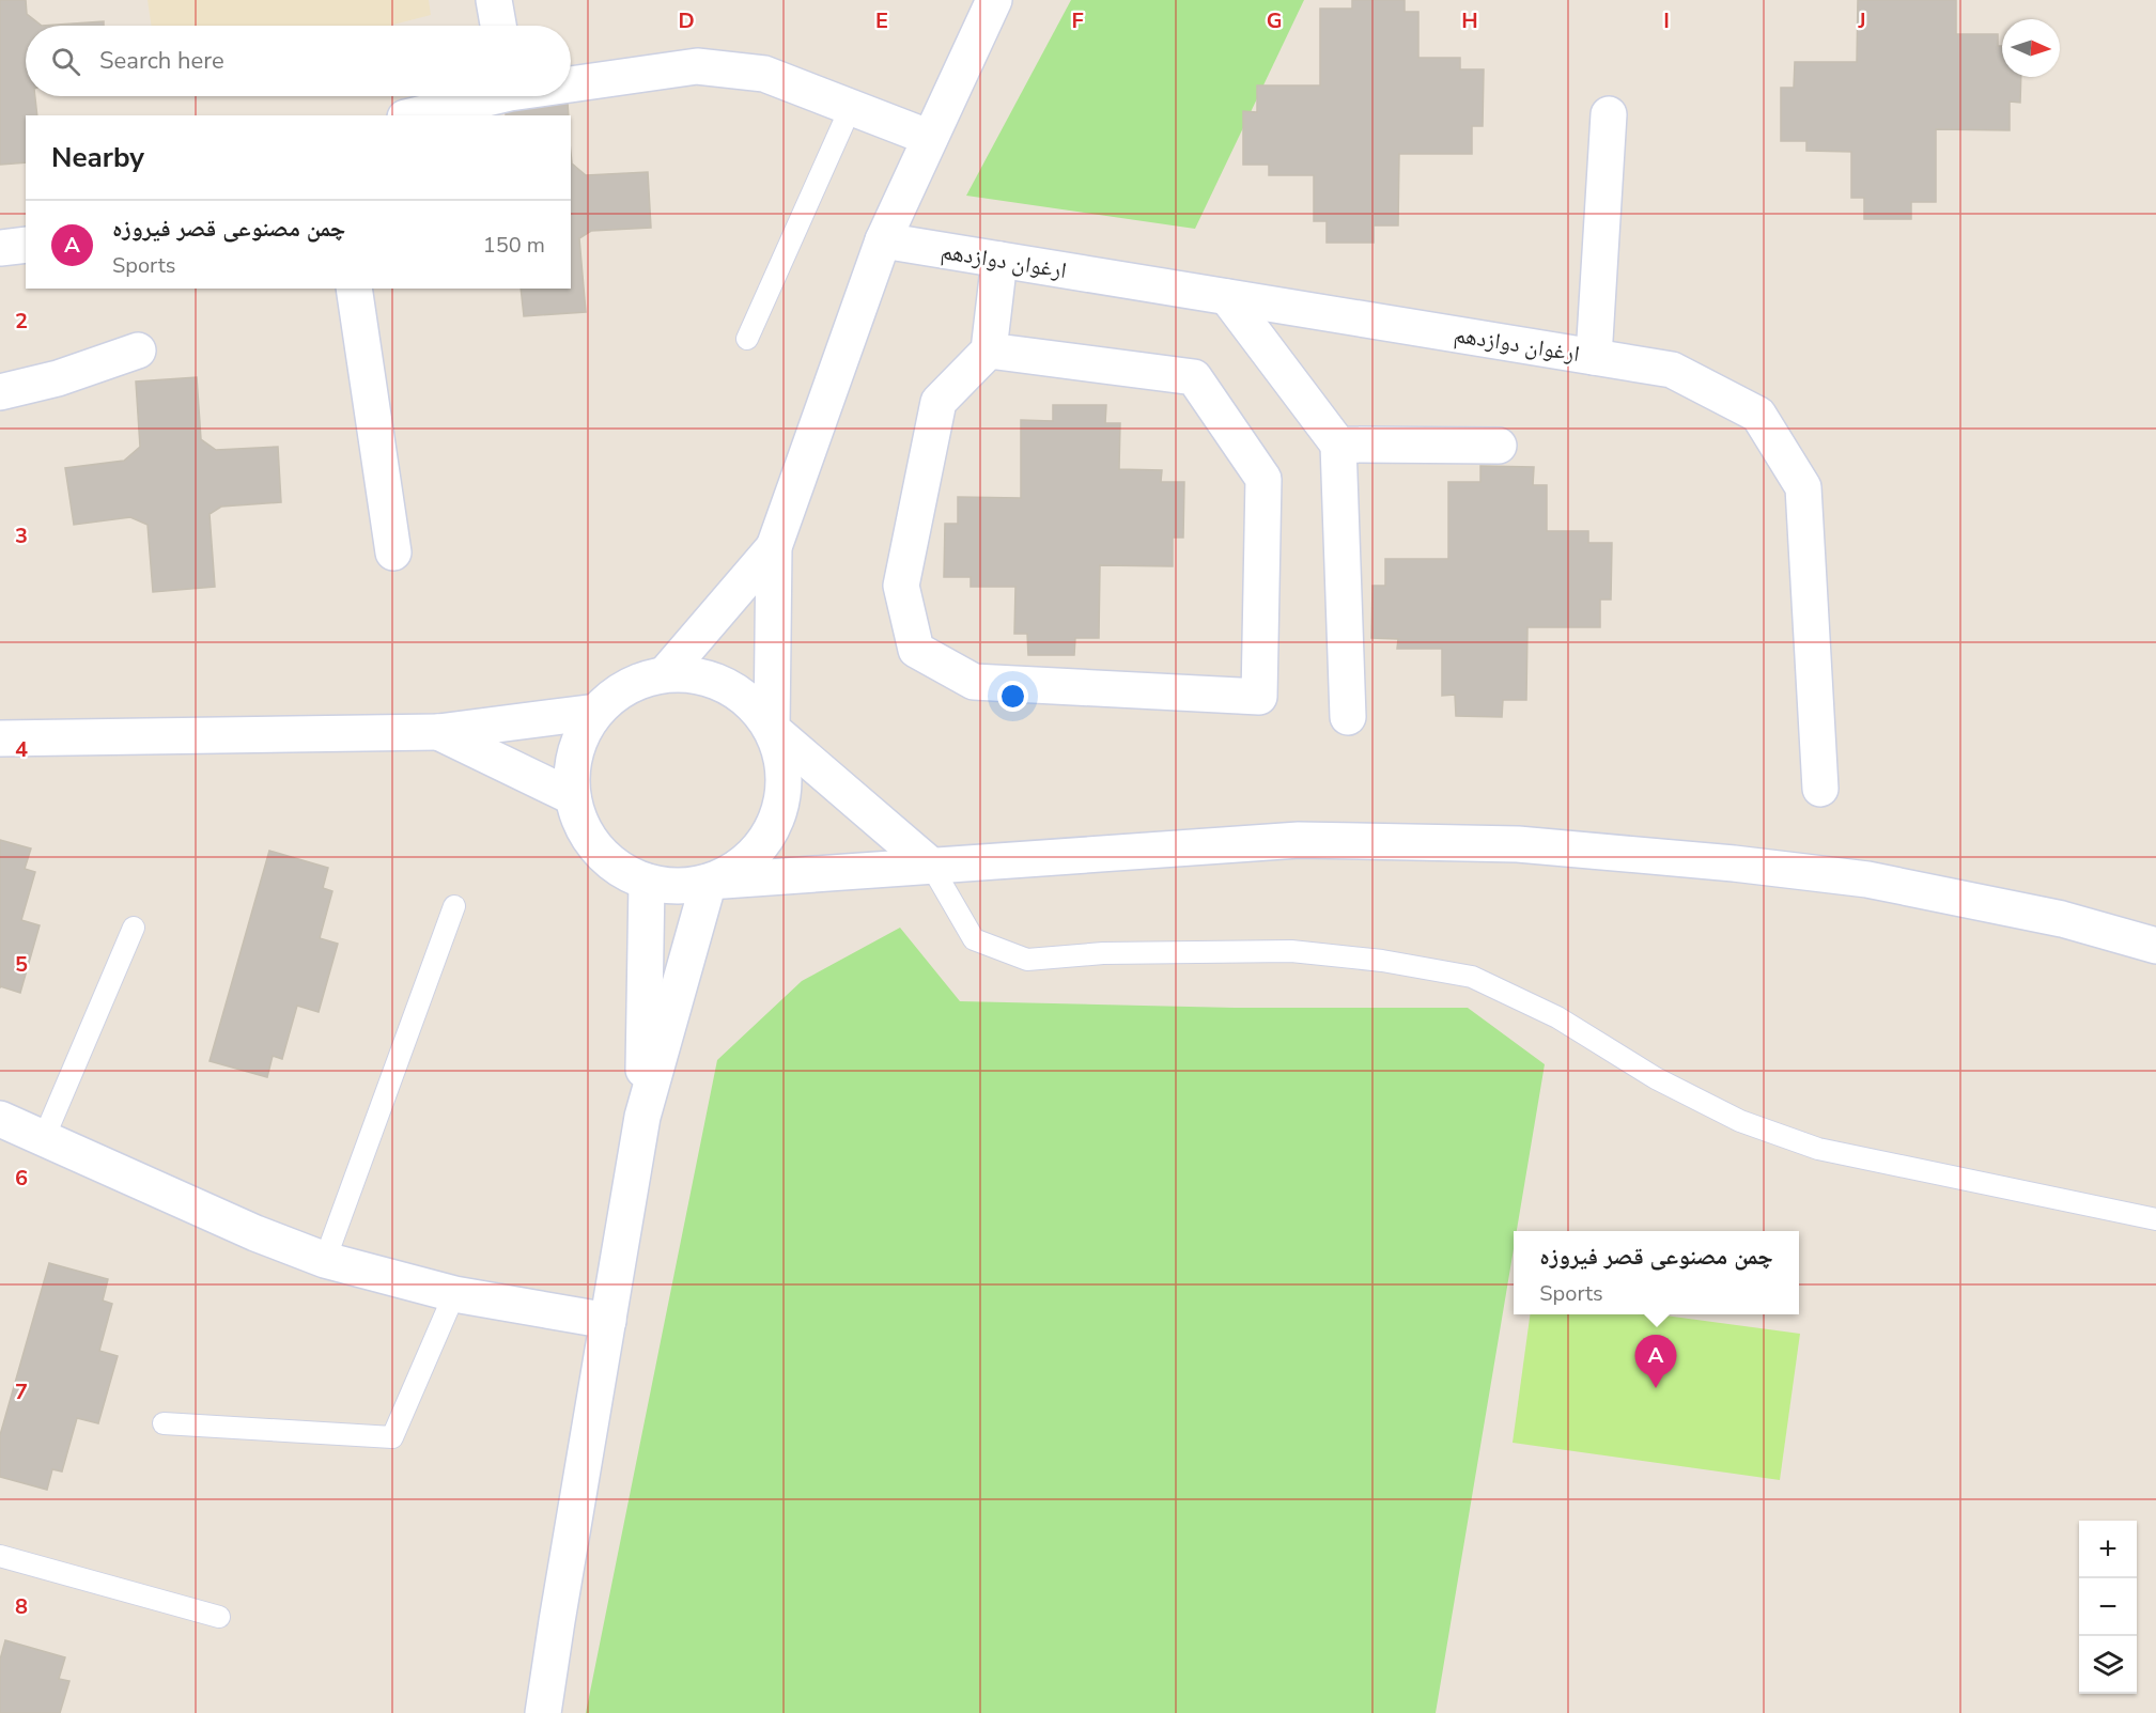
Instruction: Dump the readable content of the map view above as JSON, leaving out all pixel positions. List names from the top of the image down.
{
  "streets": {
    "street": ["ارغوان دوازدهم"]
  },
  "north": "right",
  "page": {
    "search": "Search here",
    "heading": "Nearby",
    "list": [
      {
        "mark": "A",
        "name": "چمن مصنوعی قصر فیروزه",
        "note": "Sports",
        "value": "150 m"
      }
    ],
    "popup": ["چمن مصنوعی قصر فیروزه", "Sports"],
    "pins": "A",
    "map_buttons": ["+", "−"]
  },
  "grid": {
    "columns": [
      "D",
      "E",
      "F",
      "G",
      "H",
      "I",
      "J"
    ],
    "rows": [
      "2",
      "3",
      "4",
      "5",
      "6",
      "7",
      "8"
    ]
  }
}
